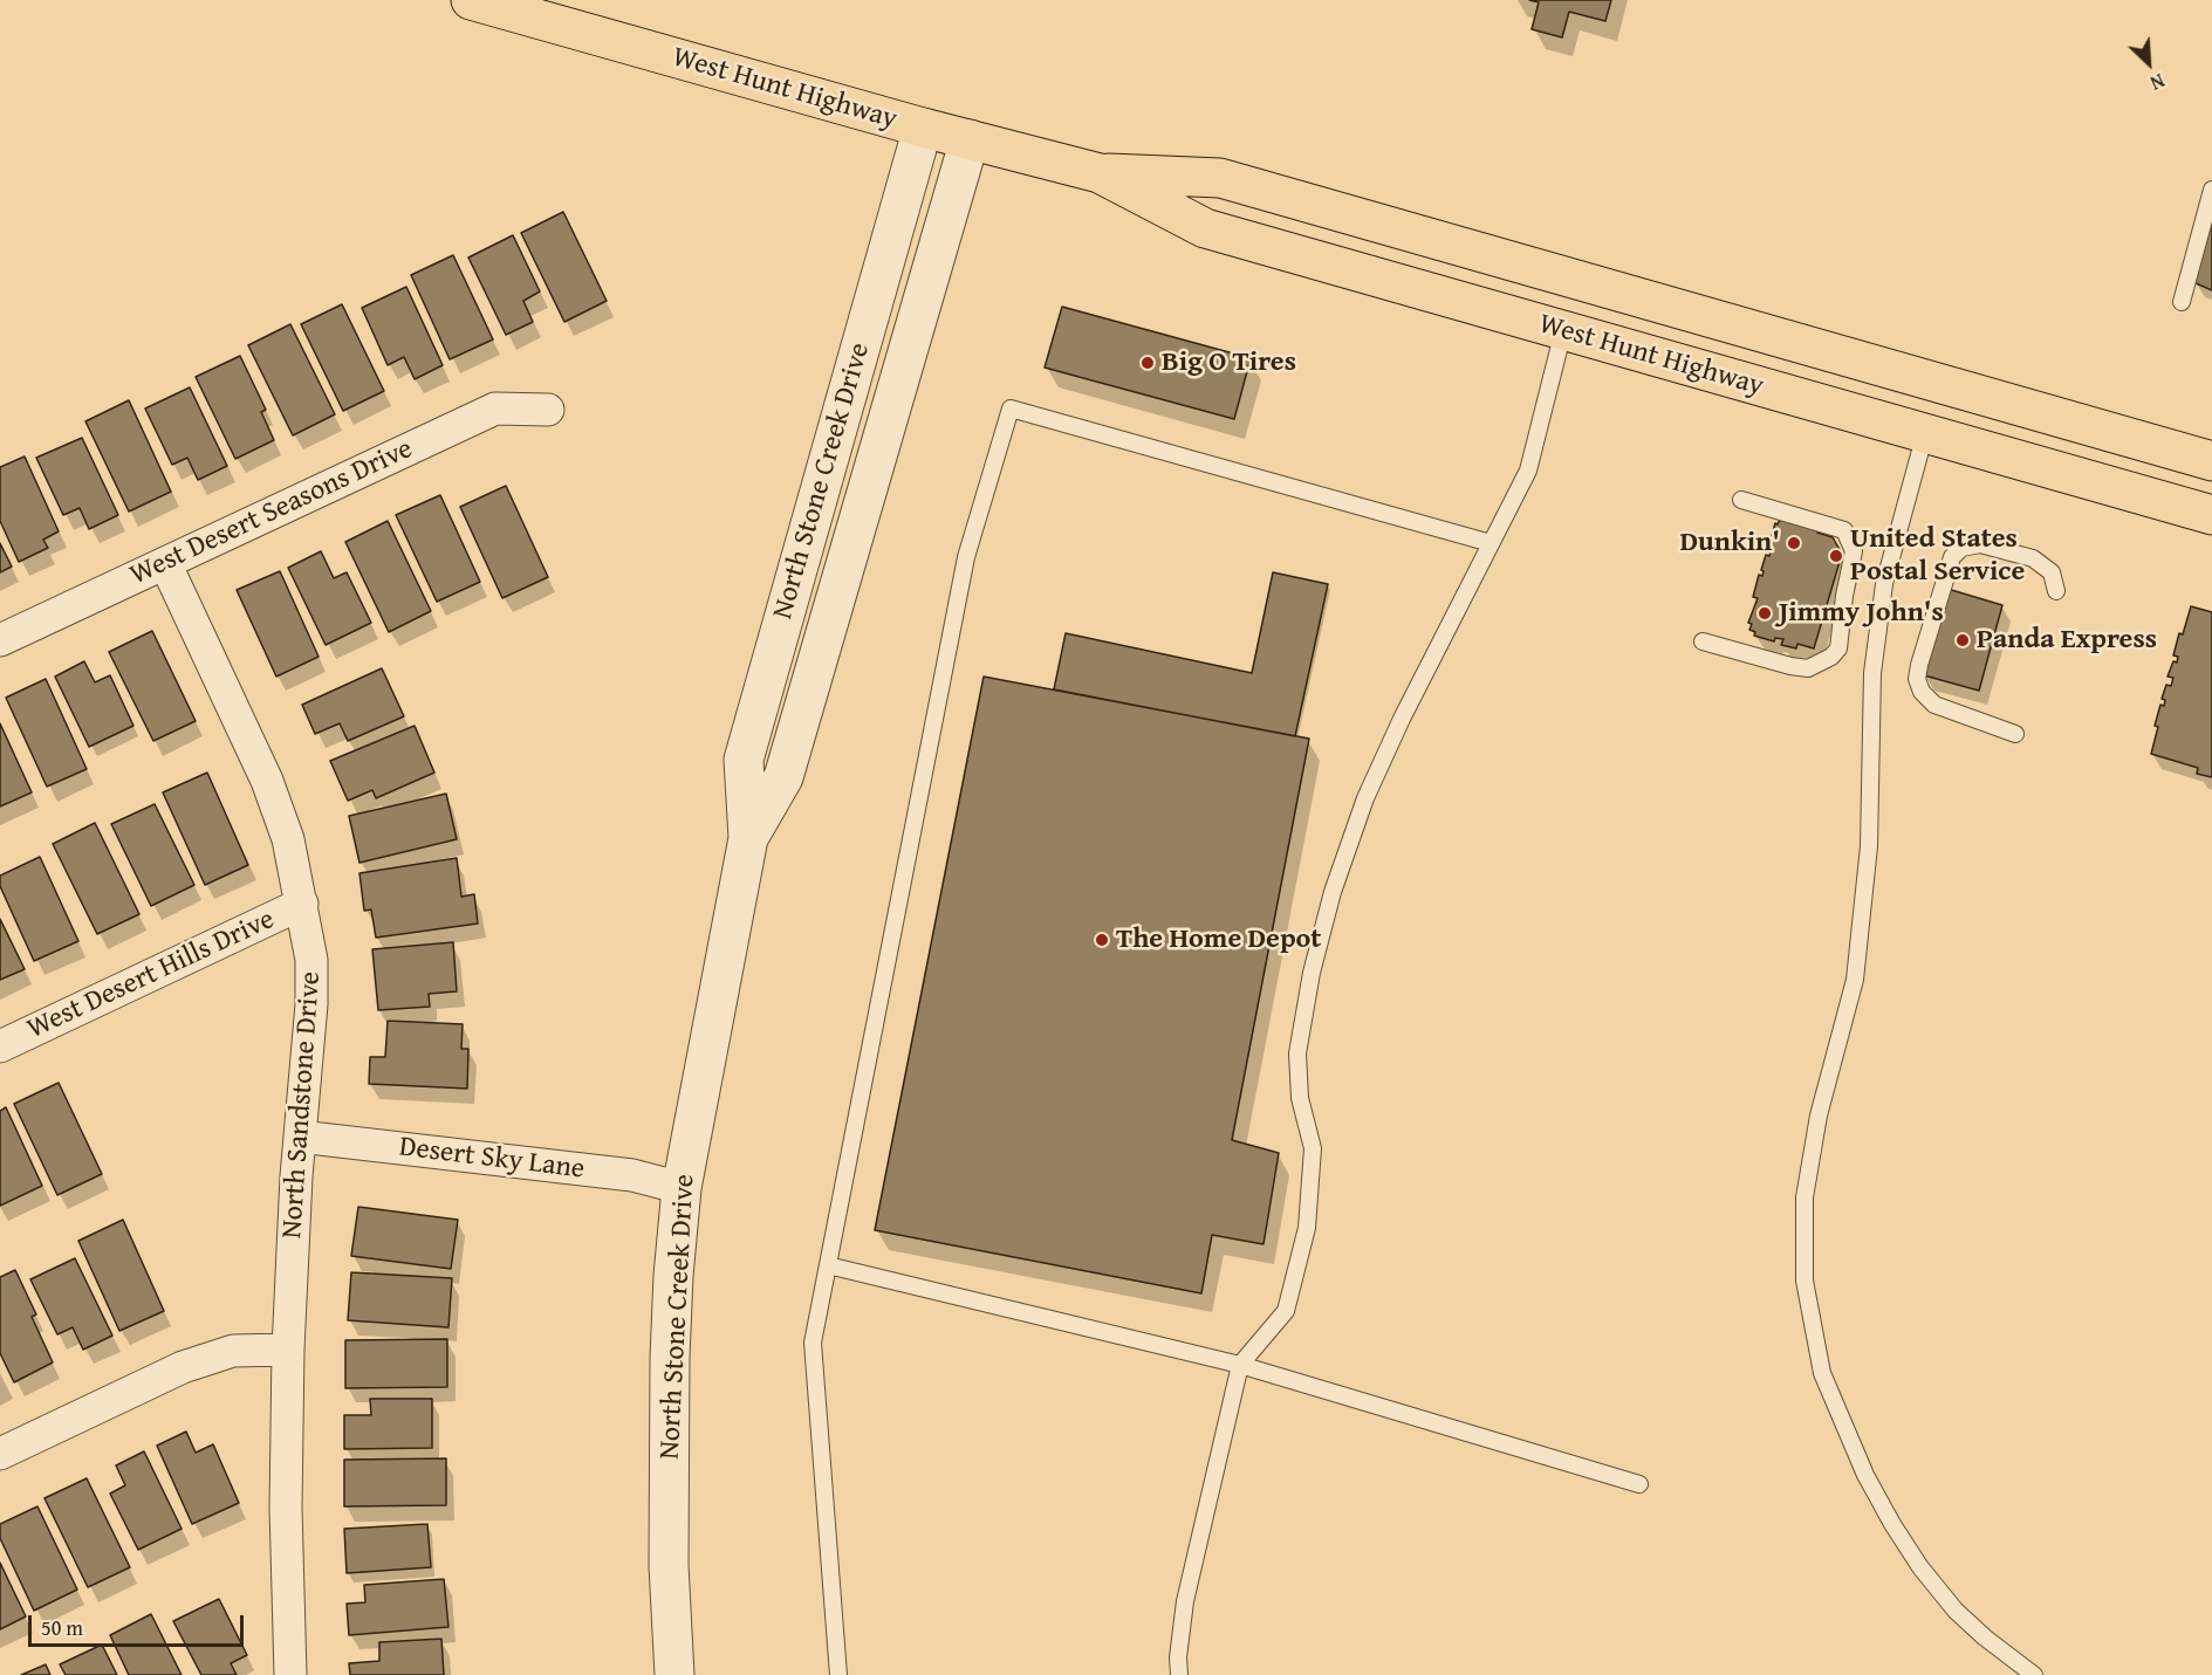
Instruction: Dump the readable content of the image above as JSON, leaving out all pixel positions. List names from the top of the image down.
{
  "streets": {
    "main road": ["West Hunt Highway"],
    "street": [
      "North Stone Creek Drive",
      "West Desert Seasons Drive",
      "West Desert Hills Drive",
      "North Sandstone Drive",
      "Desert Sky Lane"
    ]
  },
  "crossings": [
    ["West Hunt Highway", "North Stone Creek Drive"],
    ["North Stone Creek Drive", "Desert Sky Lane"],
    ["West Desert Seasons Drive", "North Sandstone Drive"],
    ["West Desert Hills Drive", "North Sandstone Drive"],
    ["North Sandstone Drive", "Desert Sky Lane"]
  ],
  "places": [
    "Big O Tires",
    "Dunkin'",
    "United States Postal Service",
    "Jimmy John's",
    "Panda Express",
    "The Home Depot"
  ],
  "scale_bar": "50 m",
  "north": "bottom right"
}
